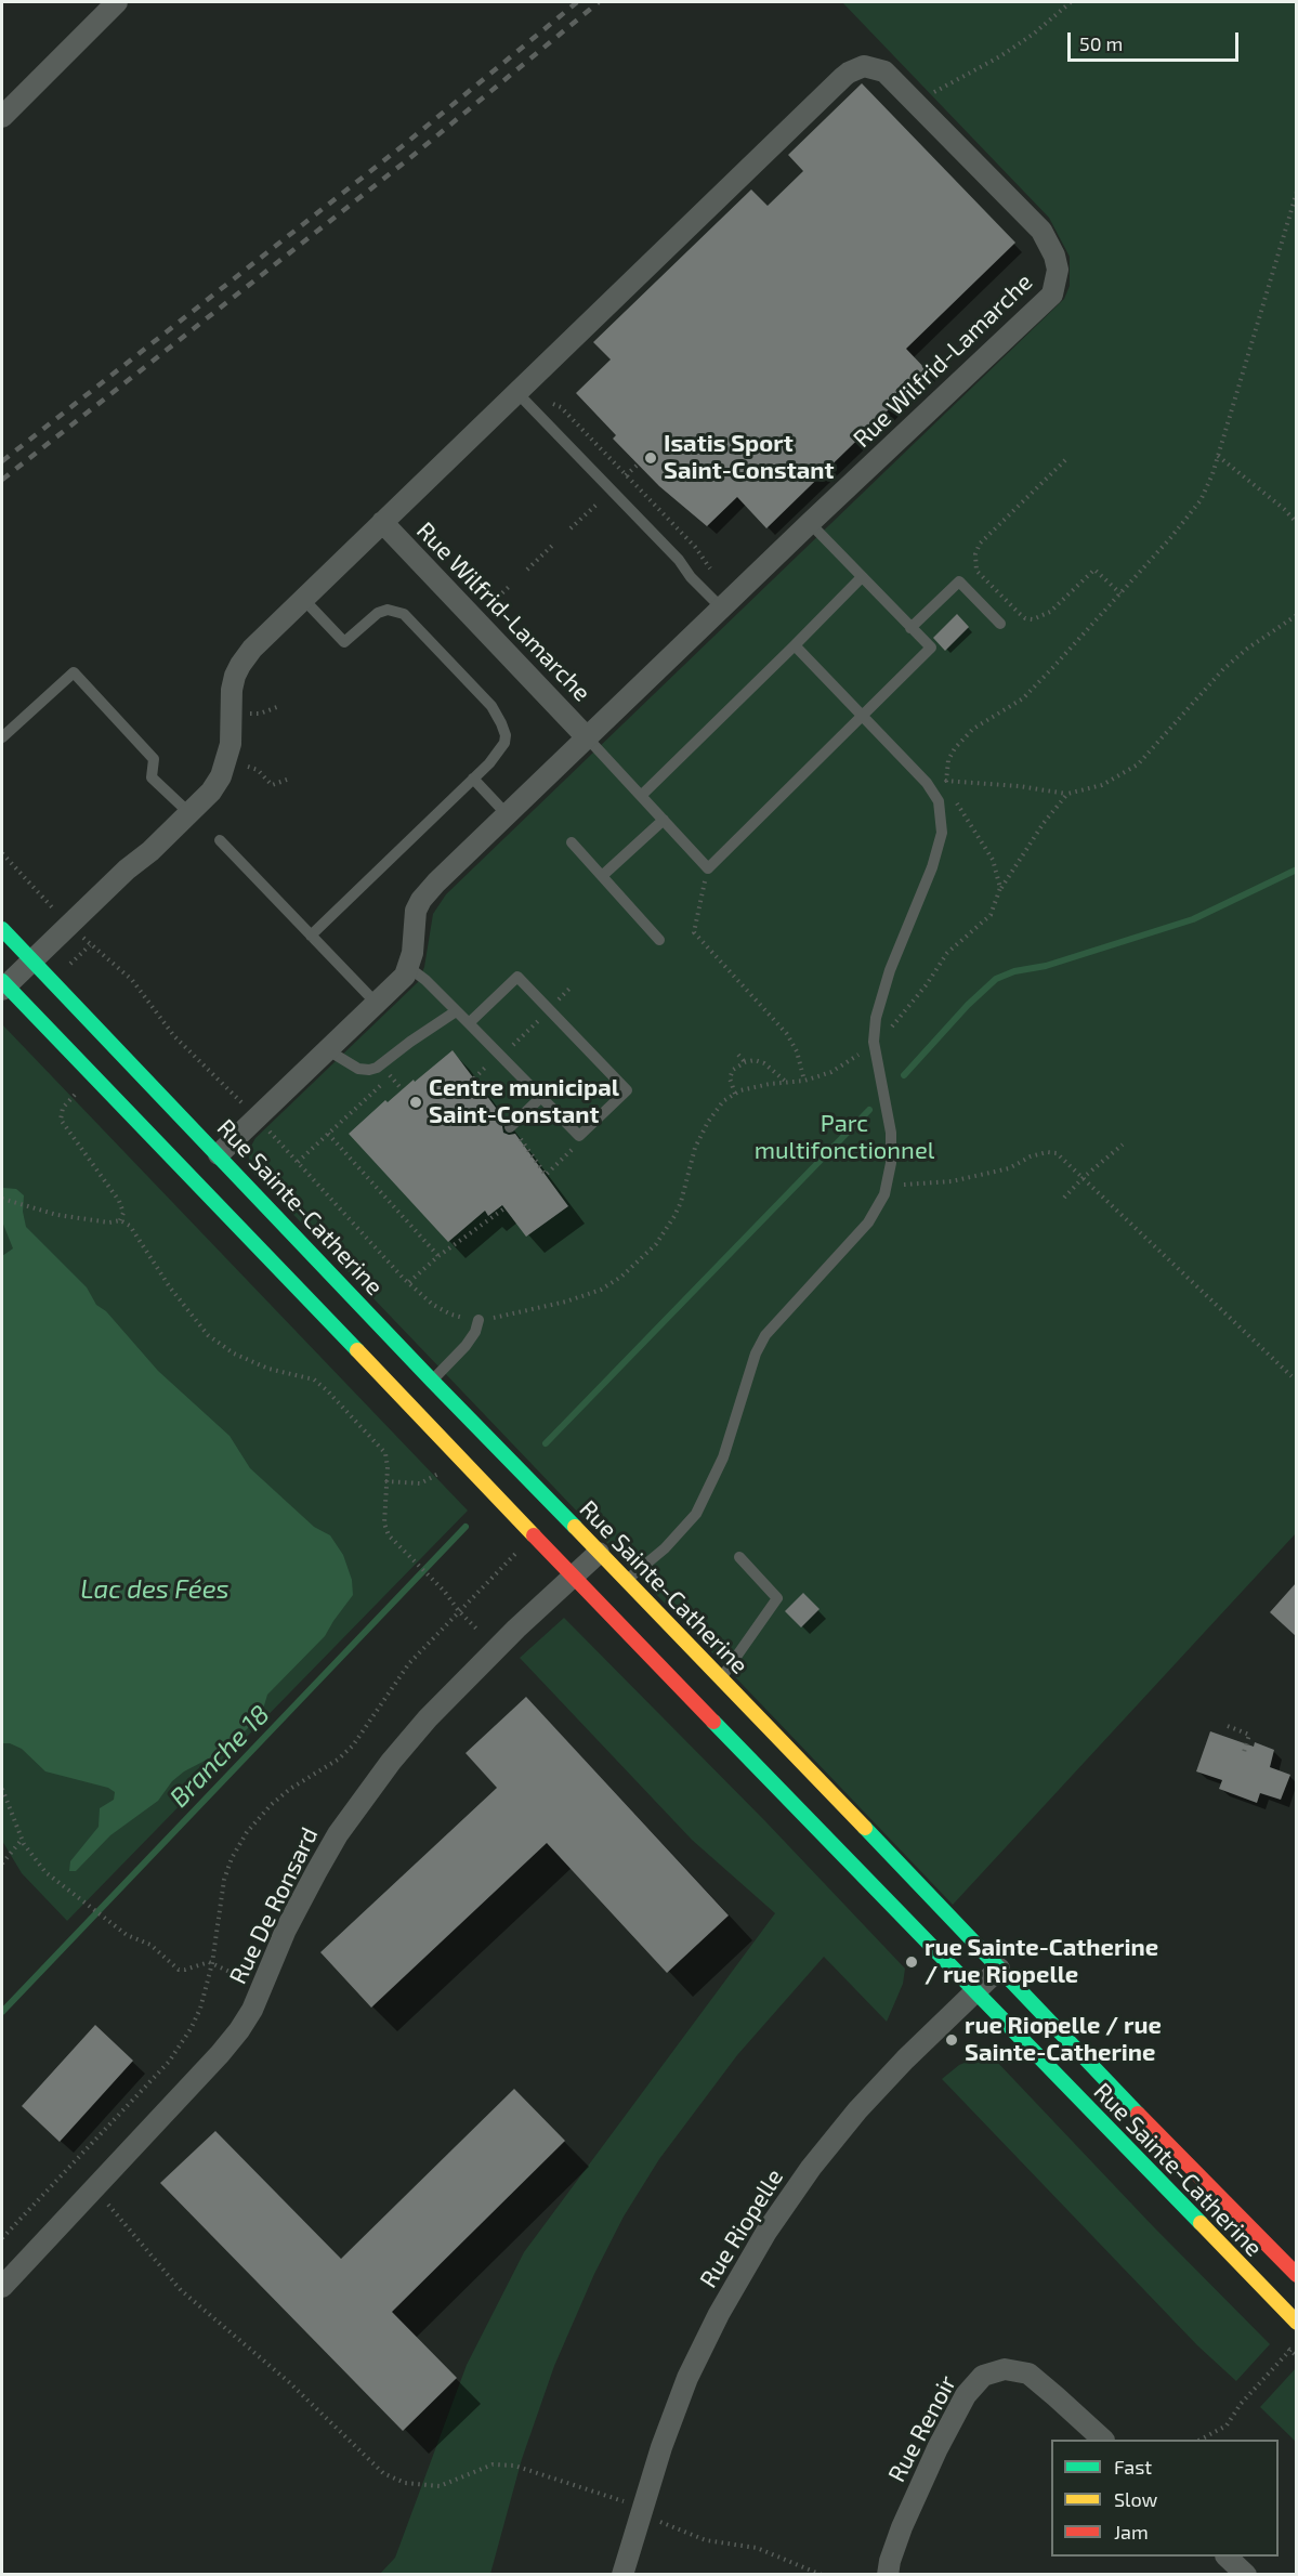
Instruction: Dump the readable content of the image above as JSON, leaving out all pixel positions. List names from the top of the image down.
{
  "streets": {
    "street": [
      "Rue Wilfrid-Lamarche",
      "Rue Sainte-Catherine",
      "Rue De Ronsard",
      "Rue Riopelle",
      "Rue Renoir"
    ]
  },
  "crossings": [
    ["Rue Wilfrid-Lamarche", "Rue Sainte-Catherine"],
    ["Rue Sainte-Catherine", "Rue De Ronsard"],
    ["Rue Sainte-Catherine", "Rue Riopelle"]
  ],
  "water": ["Lac des Fées", "Branche 18"],
  "parks": ["Parc multifonctionnel"],
  "places": [
    "Isatis Sport Saint-Constant",
    "Centre municipal Saint-Constant",
    "rue Sainte-Catherine / rue Riopelle",
    "rue Riopelle / rue Sainte-Catherine"
  ],
  "legend": ["Fast", "Slow", "Jam"],
  "scale_bar": "50 m"
}
